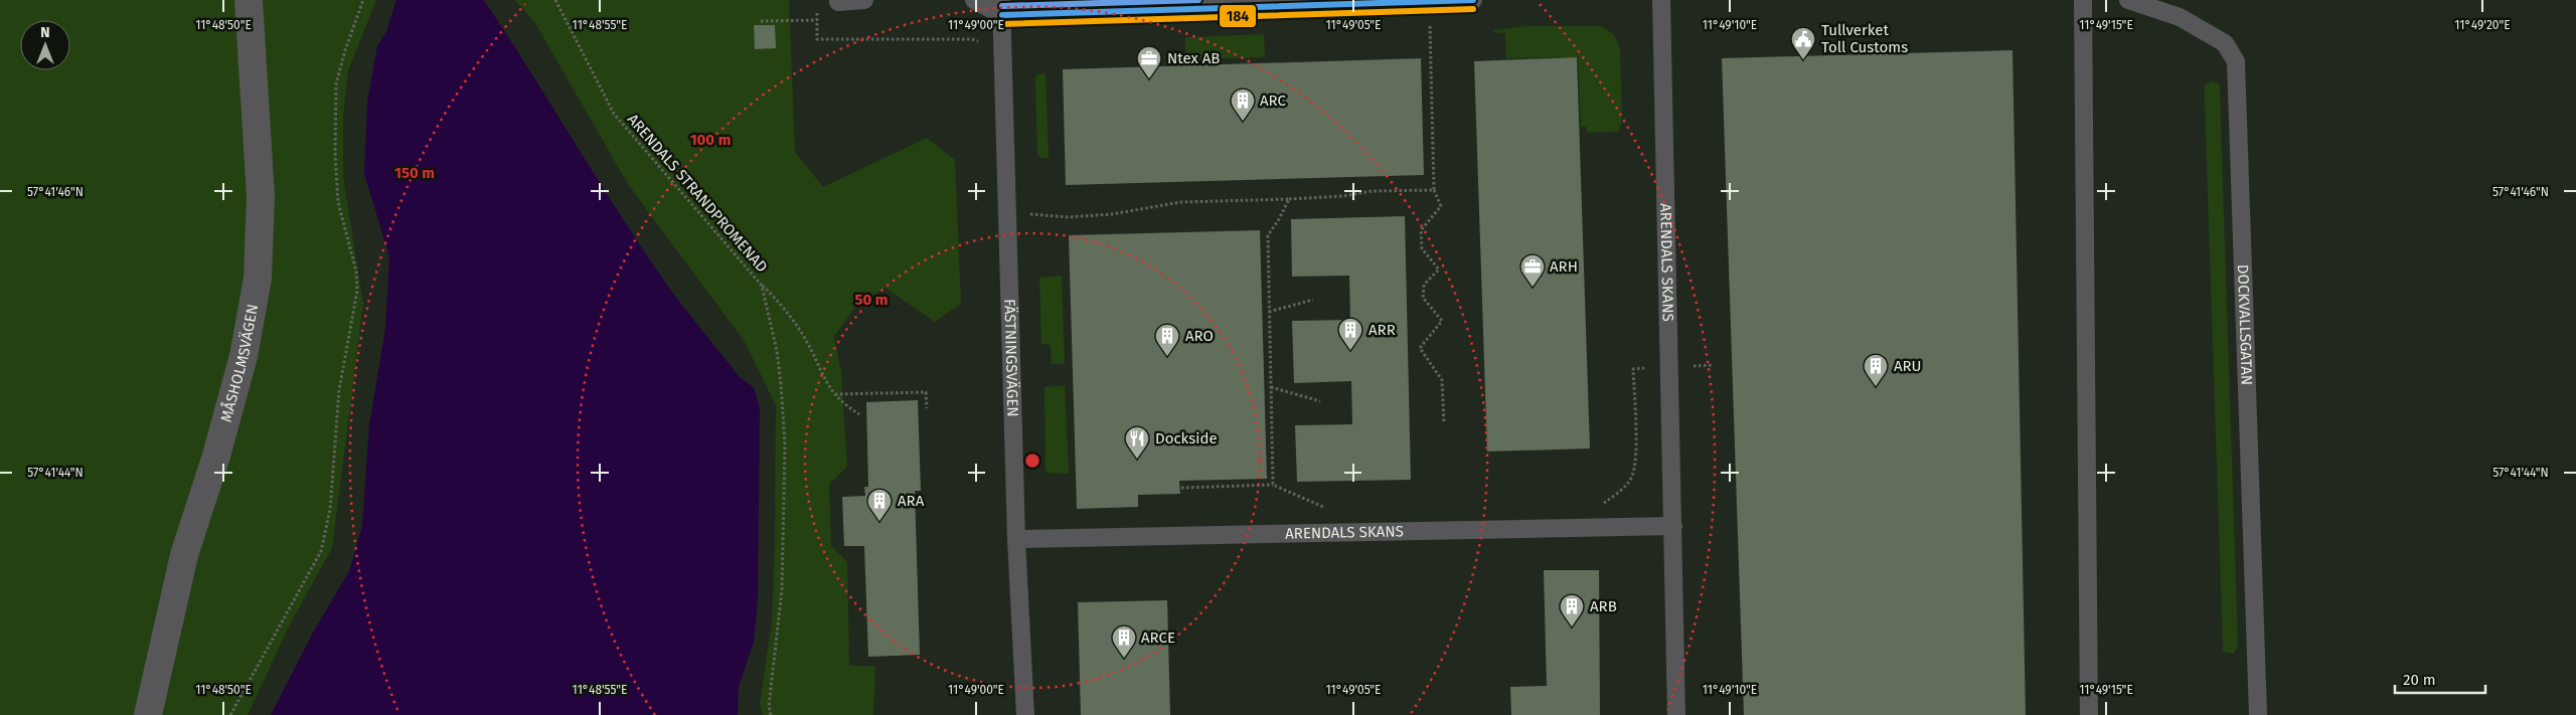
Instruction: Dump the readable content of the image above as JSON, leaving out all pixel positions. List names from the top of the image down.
{
  "streets": {
    "street": ["MÅSHOLMSVÄGEN"],
    "lane": ["ARENDALS SKANS", "DOCKVALLSGATAN", "FÄSTNINGSVÄGEN"],
    "path": ["ARENDALS STRANDPROMENAD"]
  },
  "crossings": [
    ["ARENDALS SKANS", "FÄSTNINGSVÄGEN"]
  ],
  "places": {
    "public building": ["Tullverket Toll Customs"],
    "office": ["Ntex AB", "ARH"],
    "building": [
      "ARC",
      "ARR",
      "ARO",
      "ARU",
      "ARA",
      "ARB",
      "ARCE"
    ],
    "restaurant": ["Dockside"]
  },
  "lines": ["transit line 184"],
  "scale_bar": "20 m",
  "north": "top",
  "coordinates": [
    "11°48'50\"E",
    "11°48'55\"E",
    "11°49'00\"E",
    "11°49'05\"E",
    "11°49'10\"E",
    "11°49'15\"E",
    "11°49'20\"E",
    "57°41'46\"N",
    "57°41'44\"N"
  ],
  "rings": ["100 m", "150 m", "50 m"]
}
